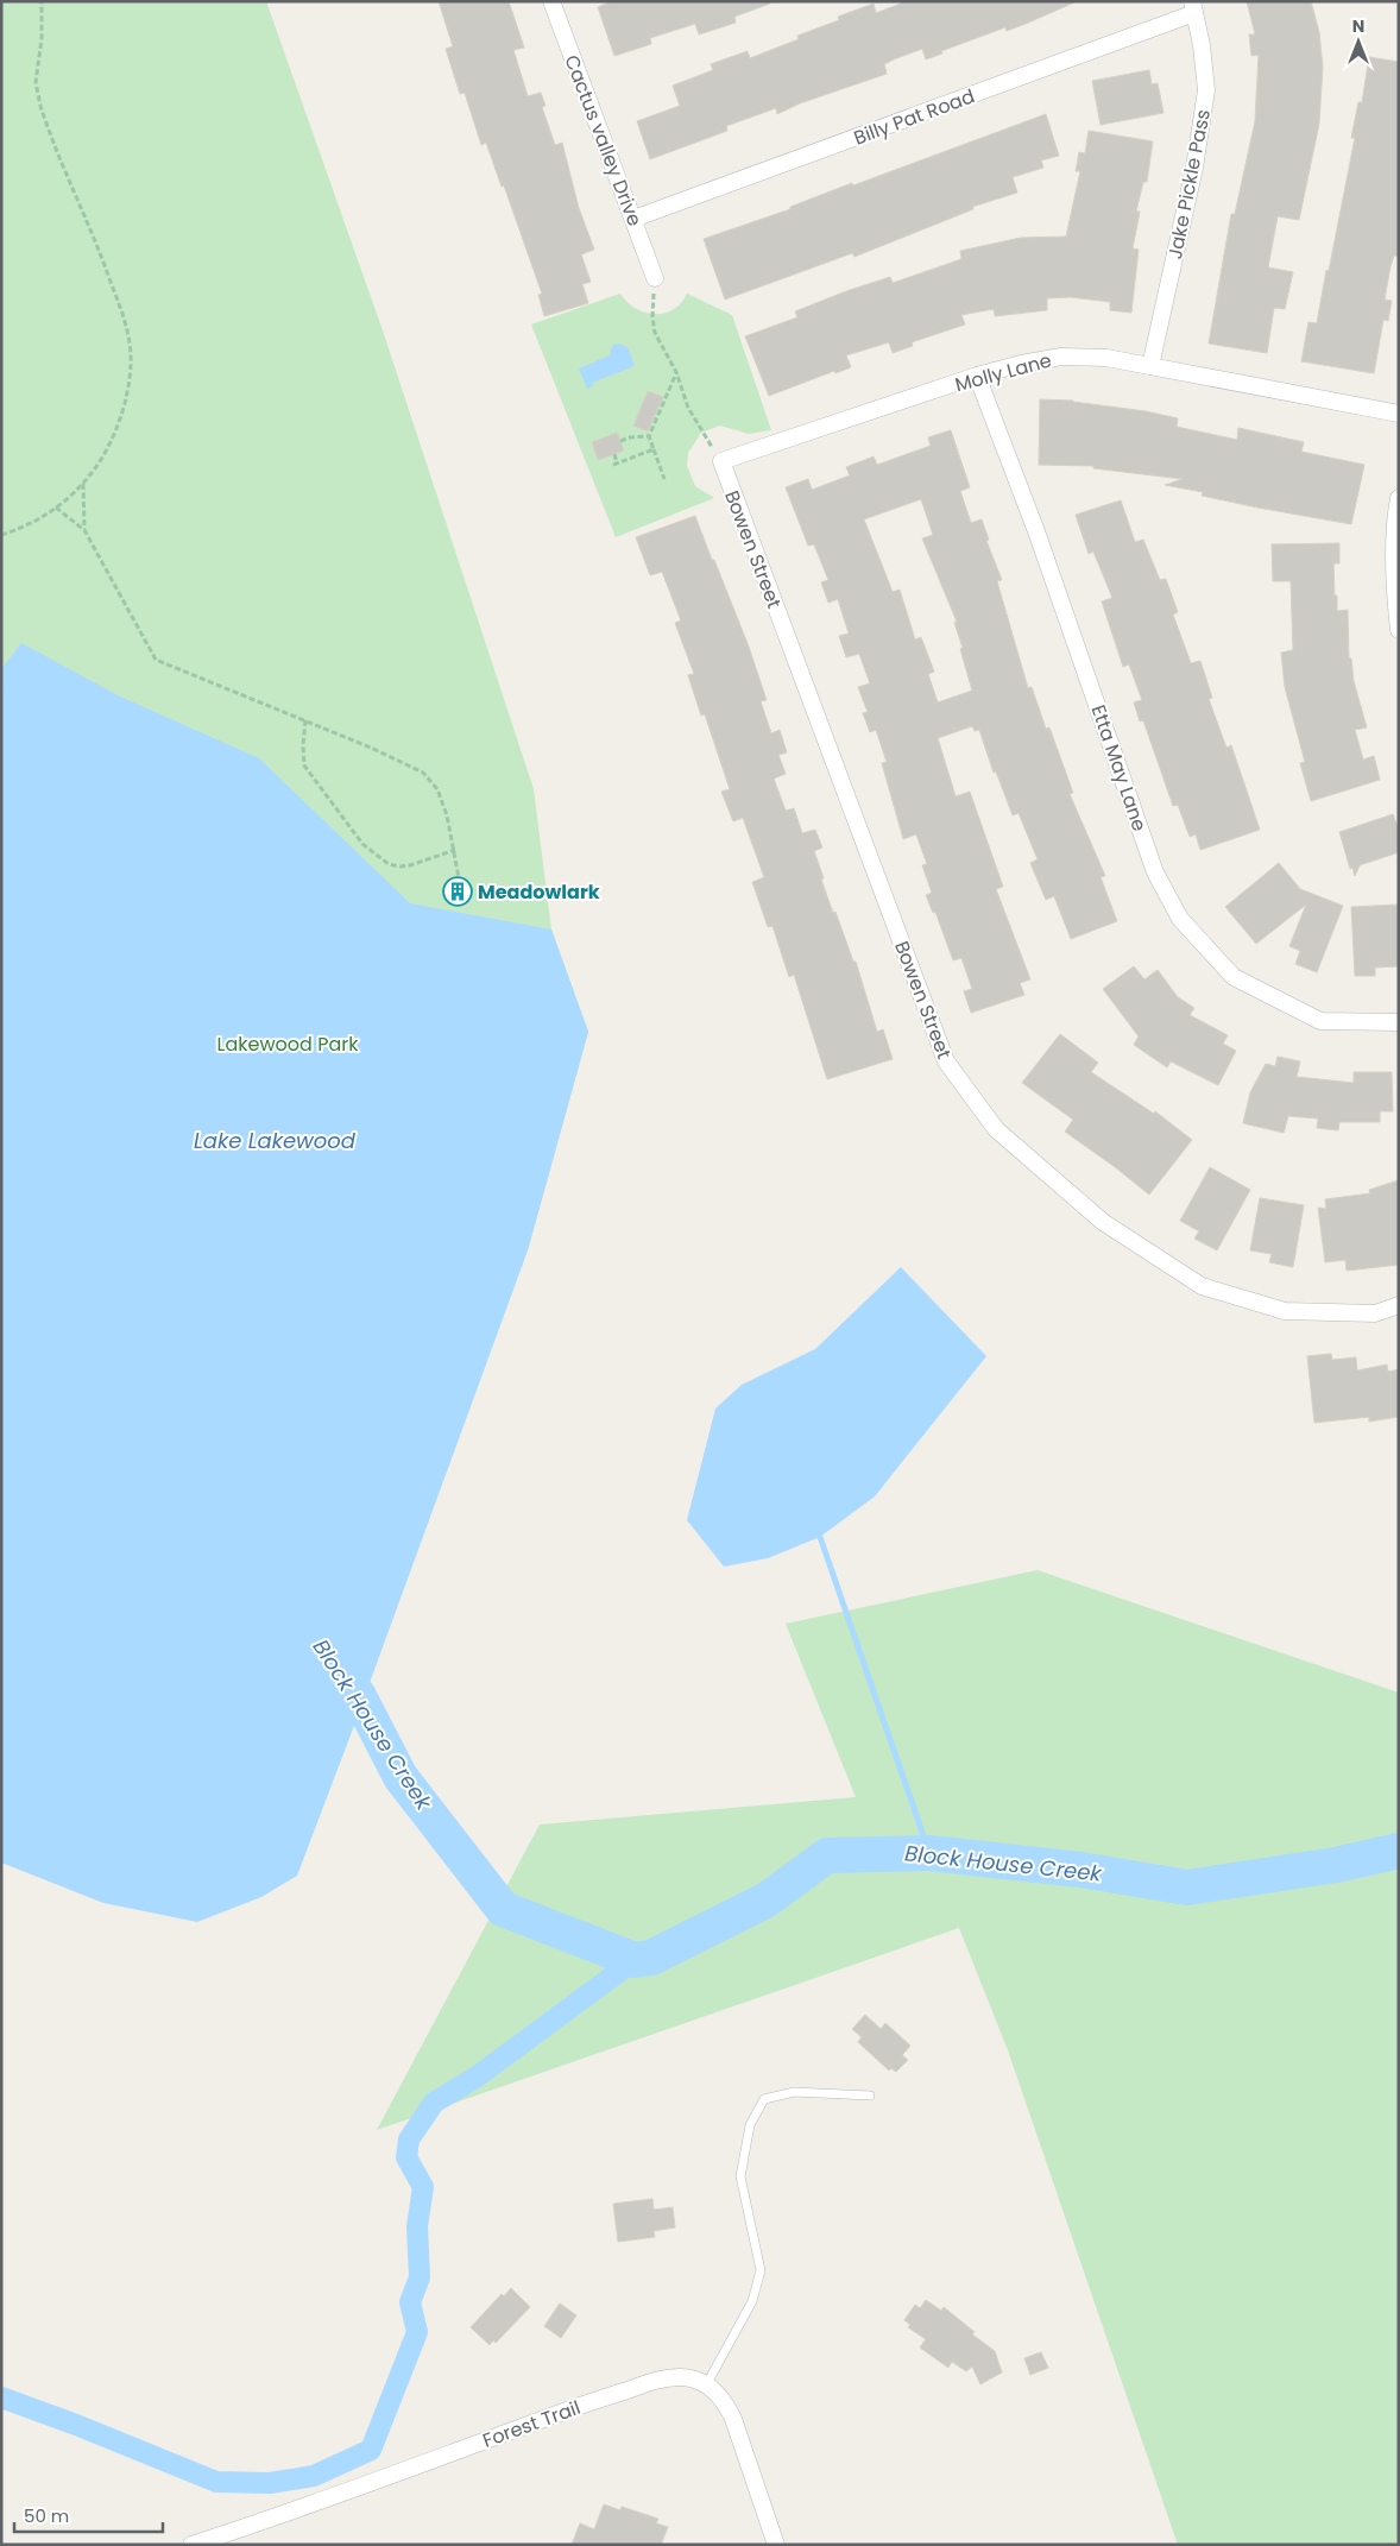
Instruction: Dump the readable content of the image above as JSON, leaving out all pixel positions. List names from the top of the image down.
{
  "streets": {
    "street": [
      "Billy Pat Road",
      "Cactus valley Drive",
      "Jake Pickle Pass",
      "Molly Lane",
      "Bowen Street",
      "Etta May Lane",
      "Forest Trail"
    ]
  },
  "crossings": [
    ["Billy Pat Road", "Cactus valley Drive"],
    ["Billy Pat Road", "Jake Pickle Pass"],
    ["Jake Pickle Pass", "Molly Lane"],
    ["Molly Lane", "Bowen Street"],
    ["Molly Lane", "Etta May Lane"]
  ],
  "water": ["Lake Lakewood", "Block House Creek"],
  "parks": ["Lakewood Park"],
  "places": {
    "building": ["Meadowlark"]
  },
  "scale_bar": "50 m",
  "north": "top"
}
